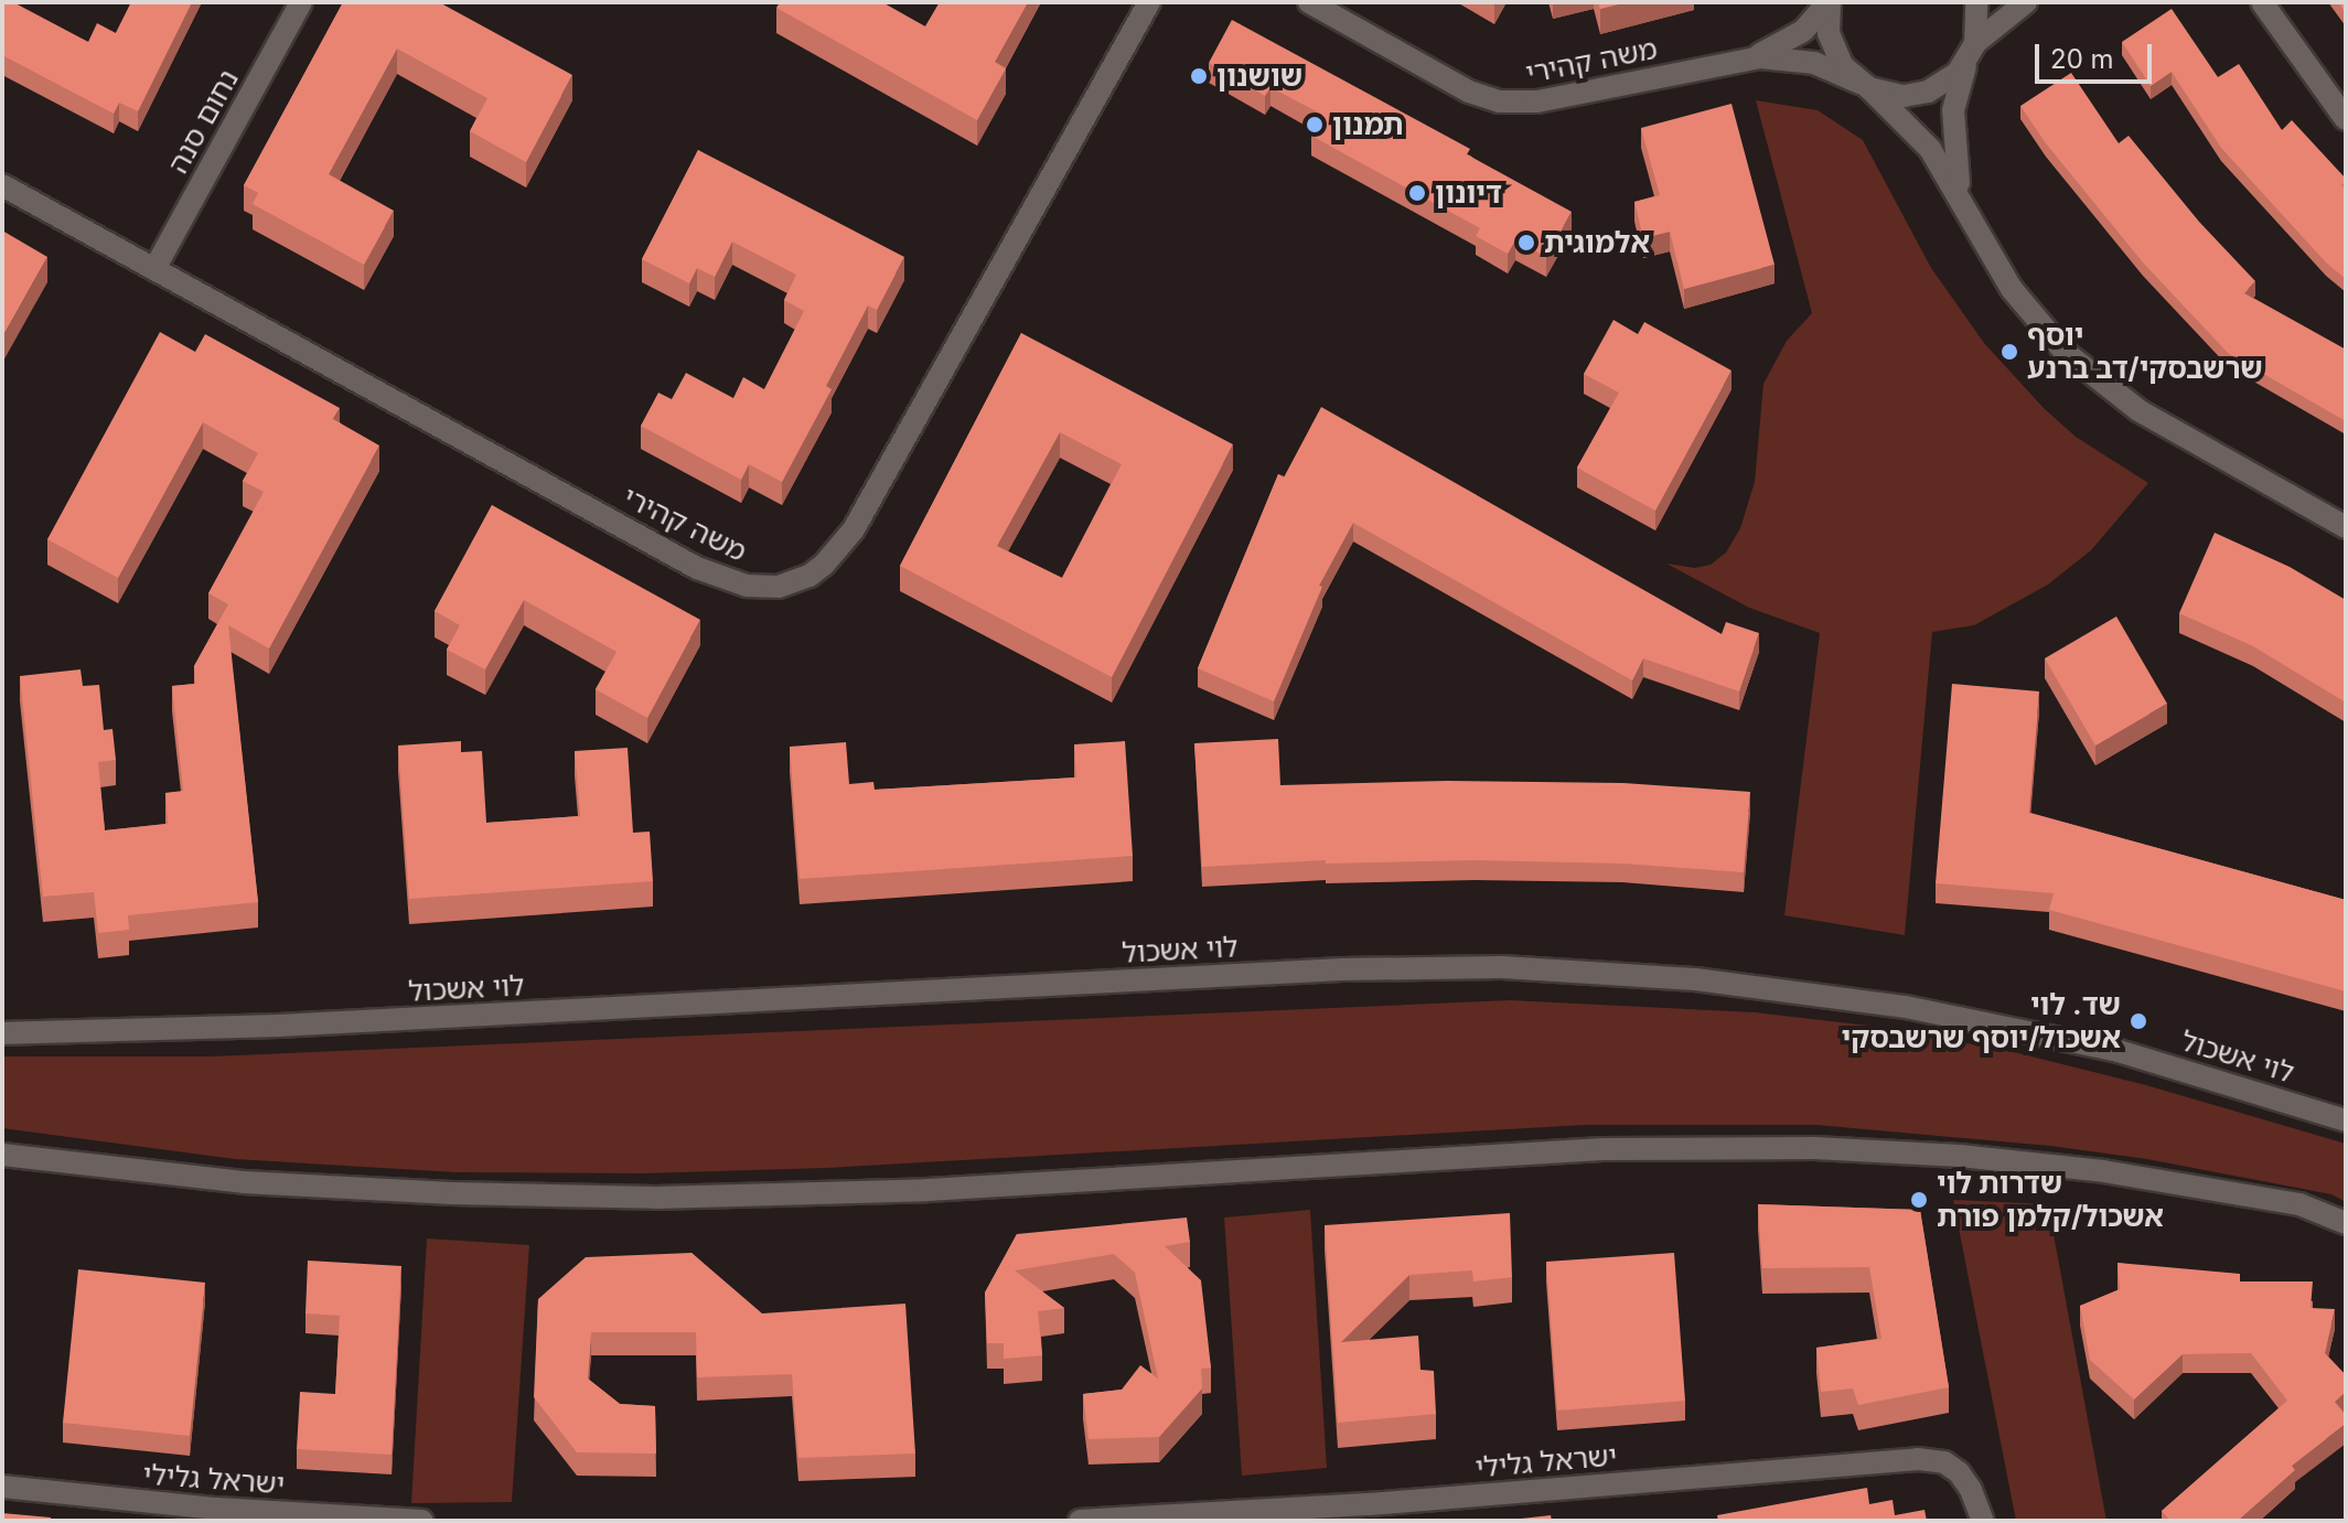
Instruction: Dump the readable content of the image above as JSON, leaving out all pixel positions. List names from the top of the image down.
{
  "streets": {
    "street": [
      "משה קהירי",
      "נחום סנה",
      "לוי אשכול",
      "ישראל גלילי"
    ]
  },
  "crossings": [
    ["משה קהירי", "נחום סנה"]
  ],
  "places": [
    "שושנון",
    "תמנון",
    "דיונון",
    "אלמוגית",
    "יוסף שרשבסקי/דב ברנע",
    "שד. לוי אשכול/יוסף שרשבסקי",
    "שדרות לוי אשכול/קלמן פורת"
  ],
  "scale_bar": "20 m"
}
